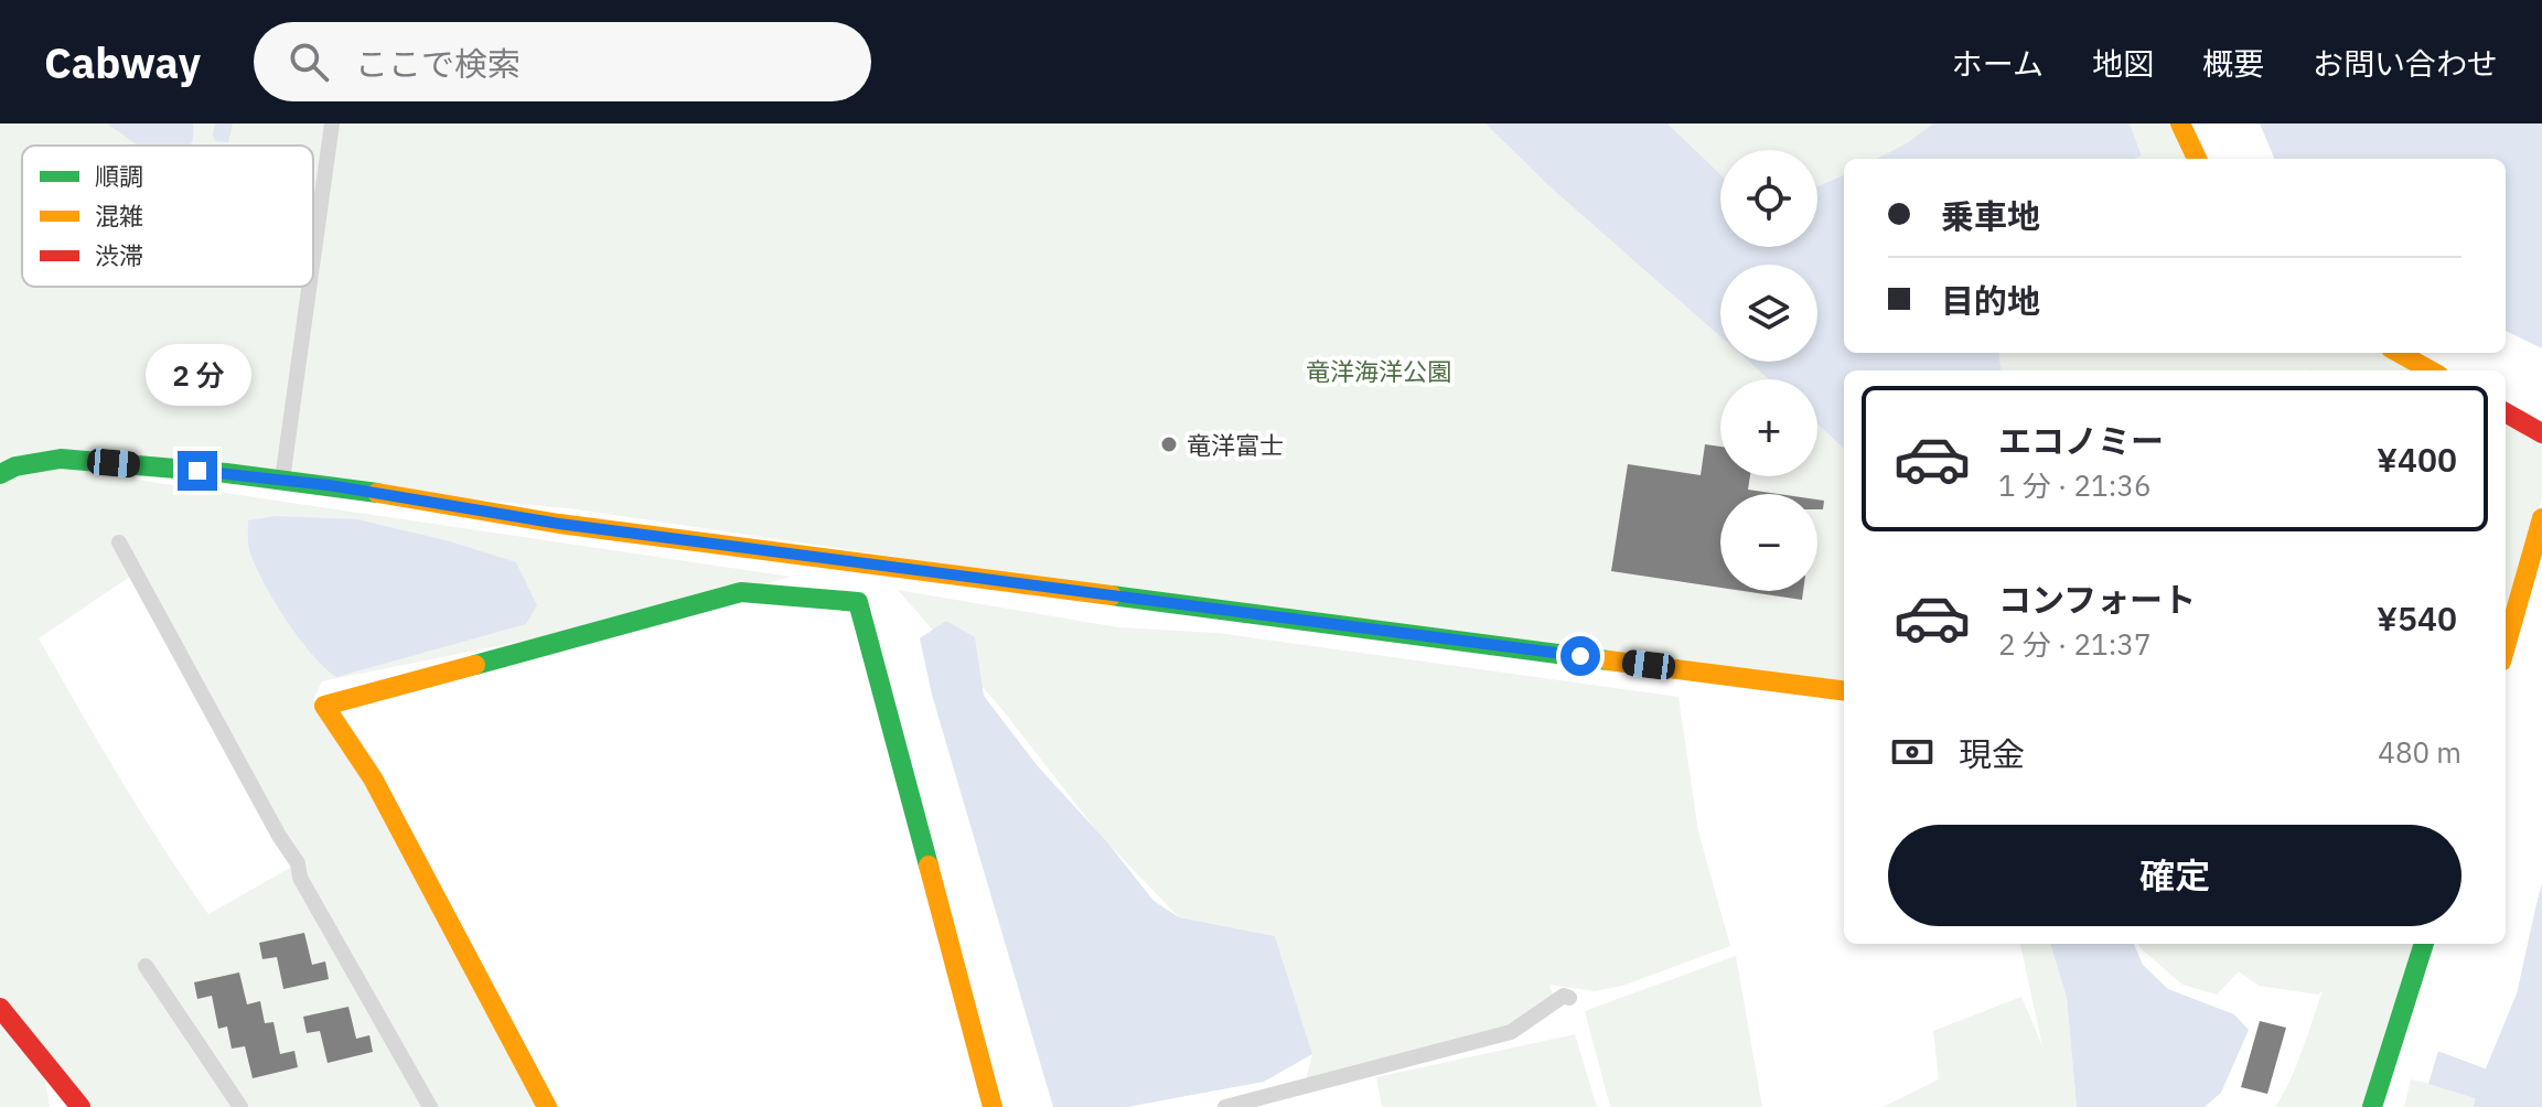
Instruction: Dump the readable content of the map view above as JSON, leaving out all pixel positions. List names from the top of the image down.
{
  "parks": ["竜洋海洋公園"],
  "places": ["竜洋富士"],
  "legend": ["順調", "混雑", "渋滞"],
  "page": {
    "header": "Cabway",
    "search": "ここで検索",
    "nav": [
      "ホーム",
      "地図",
      "概要",
      "お問い合わせ"
    ],
    "map_buttons": ["+", "−"],
    "banner": ["乗車地", "目的地"],
    "bubble": "2 分",
    "list": [
      {
        "name": "エコノミー",
        "note": "1 分 · 21:36",
        "value": "¥400"
      },
      {
        "name": "コンフォート",
        "note": "2 分 · 21:37",
        "value": "¥540"
      }
    ],
    "pay": ["現金", "480 m"],
    "buttons": "確定"
  }
}
